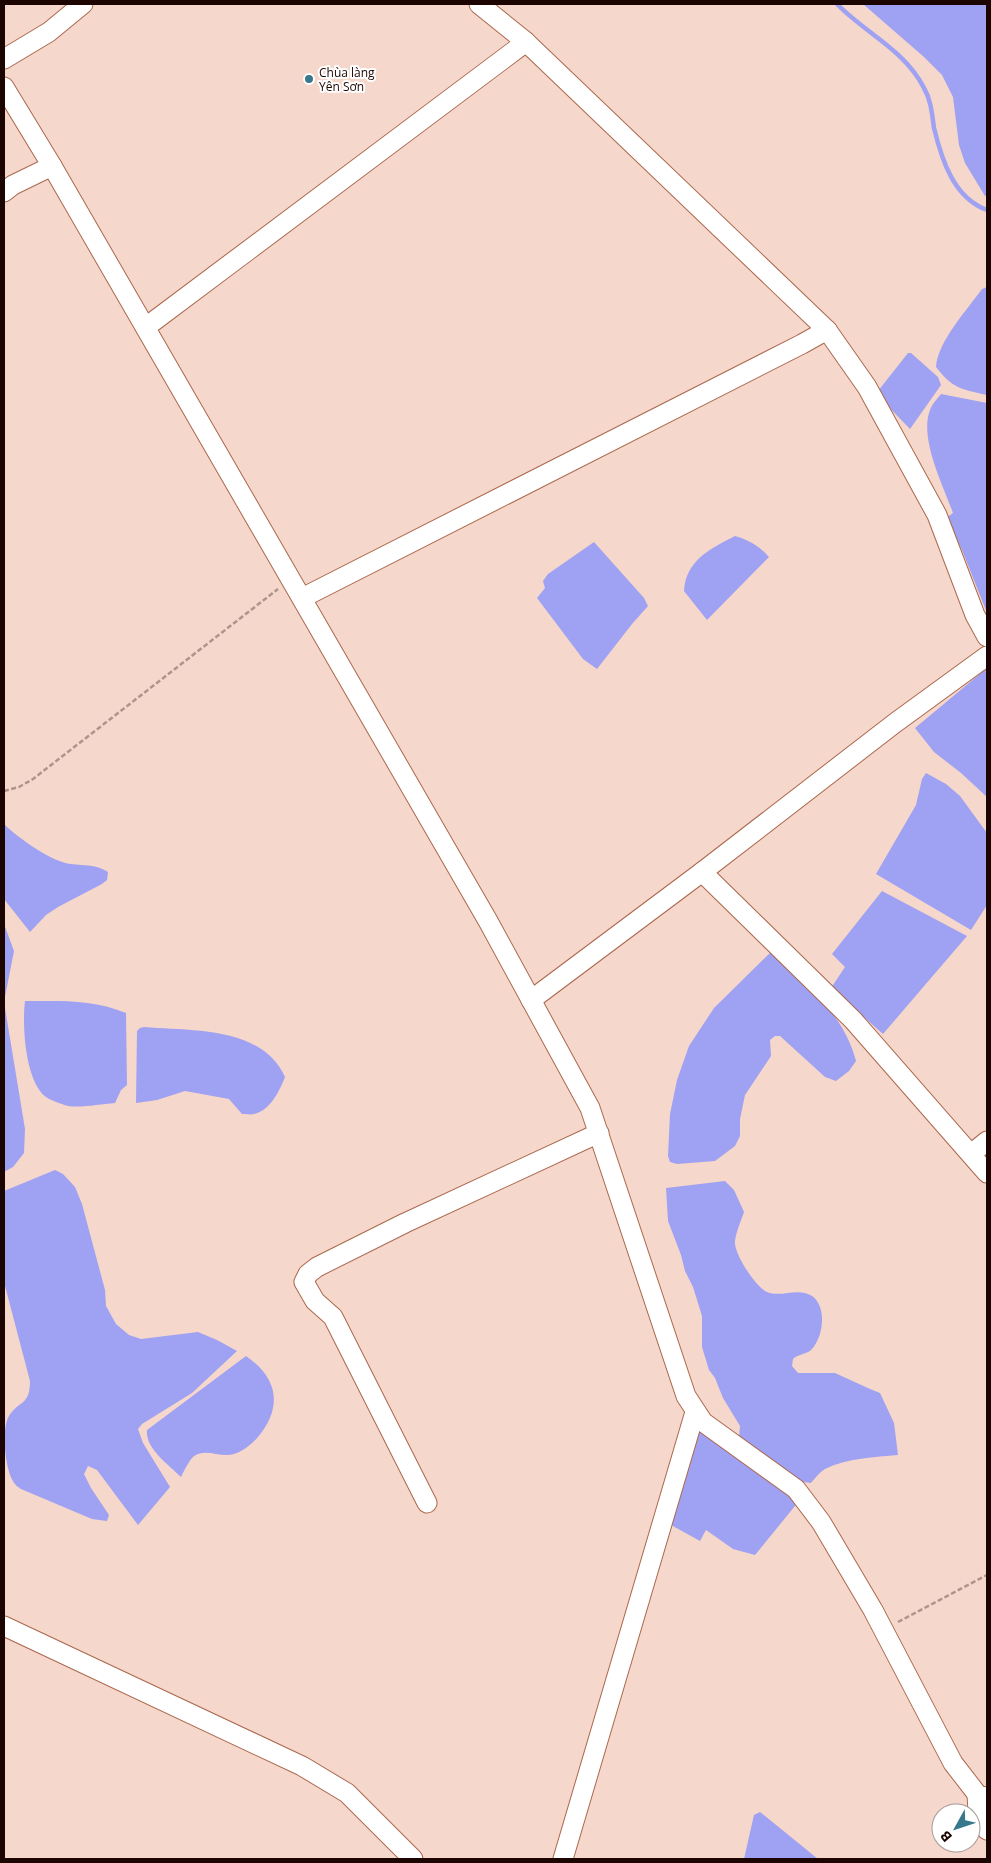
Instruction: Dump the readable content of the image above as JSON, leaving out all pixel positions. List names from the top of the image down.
{
  "places": ["Chùa làng Yên Sơn"],
  "north": "bottom left"
}
